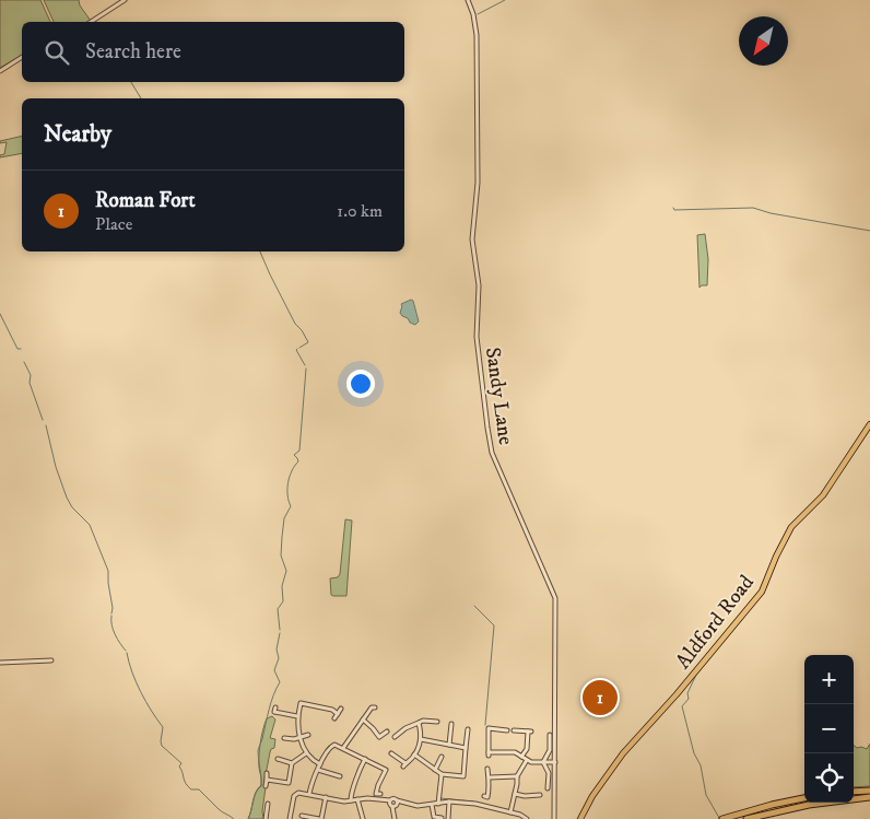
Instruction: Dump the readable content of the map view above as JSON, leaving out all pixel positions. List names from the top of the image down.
{
  "streets": {
    "main road": ["Aldford Road"],
    "street": ["Sandy Lane"]
  },
  "north": "bottom left",
  "page": {
    "search": "Search here",
    "heading": "Nearby",
    "list": [
      {
        "mark": "1",
        "name": "Roman Fort",
        "note": "Place",
        "value": "1.0 km"
      }
    ],
    "map_buttons": ["+", "−"],
    "pins": "1"
  }
}
